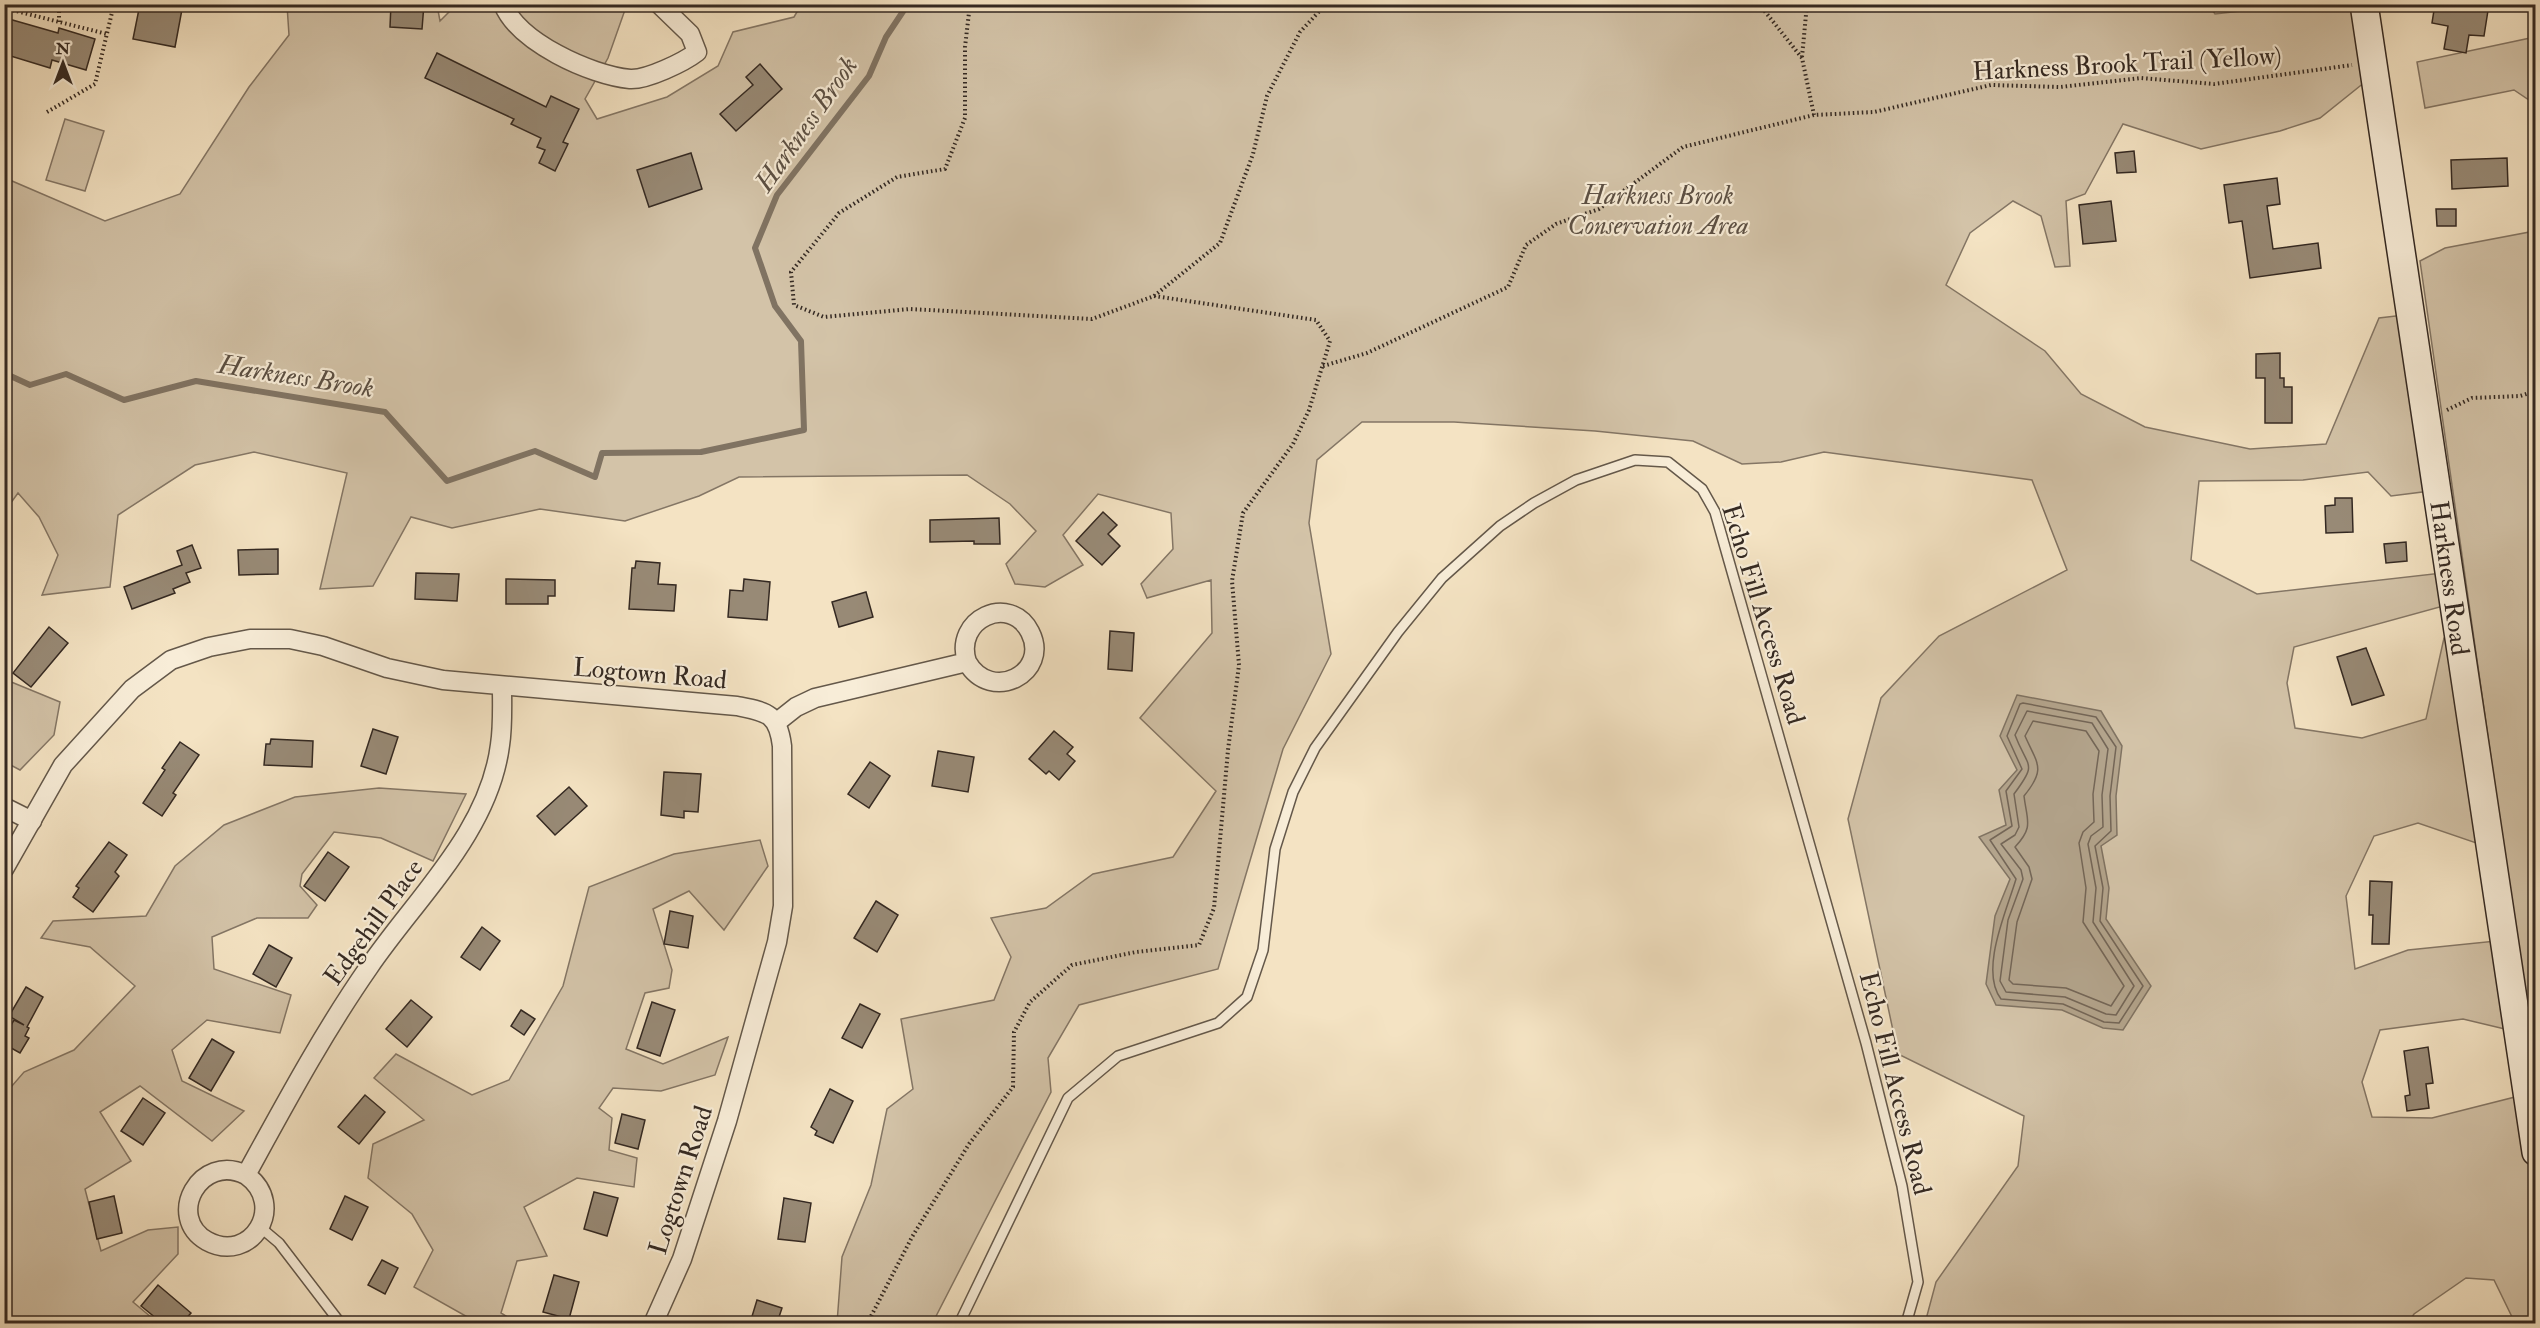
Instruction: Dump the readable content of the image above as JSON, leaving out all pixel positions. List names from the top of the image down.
{
  "streets": {
    "main road": ["Harkness Road"],
    "street": ["Logtown Road", "Edgehill Place"],
    "lane": ["Echo Fill Access Road"],
    "path": ["Harkness Brook Trail (Yellow)"]
  },
  "crossings": [
    ["Harkness Brook Trail (Yellow)", "Harkness Road"],
    ["Logtown Road", "Edgehill Place"]
  ],
  "water": ["Harkness Brook"],
  "parks": ["Harkness Brook Conservation Area"],
  "north": "top"
}
